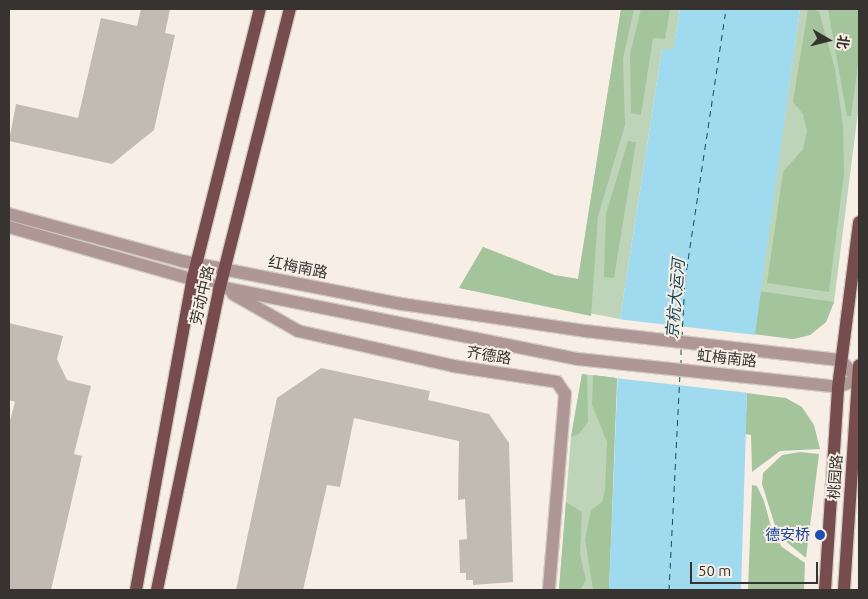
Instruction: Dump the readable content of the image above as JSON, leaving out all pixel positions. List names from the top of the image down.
{
  "streets": {
    "main road": ["劳动中路", "桃园路"],
    "street": ["红梅南路", "齐德路", "虹梅南路"]
  },
  "crossings": [
    ["红梅南路", "劳动中路"],
    ["红梅南路", "虹梅南路"],
    ["劳动中路", "齐德路"],
    ["劳动中路", "虹梅南路"],
    ["齐德路", "虹梅南路"]
  ],
  "water": ["京杭大运河"],
  "places": ["德安桥"],
  "scale_bar": "50 m",
  "north": "right"
}
